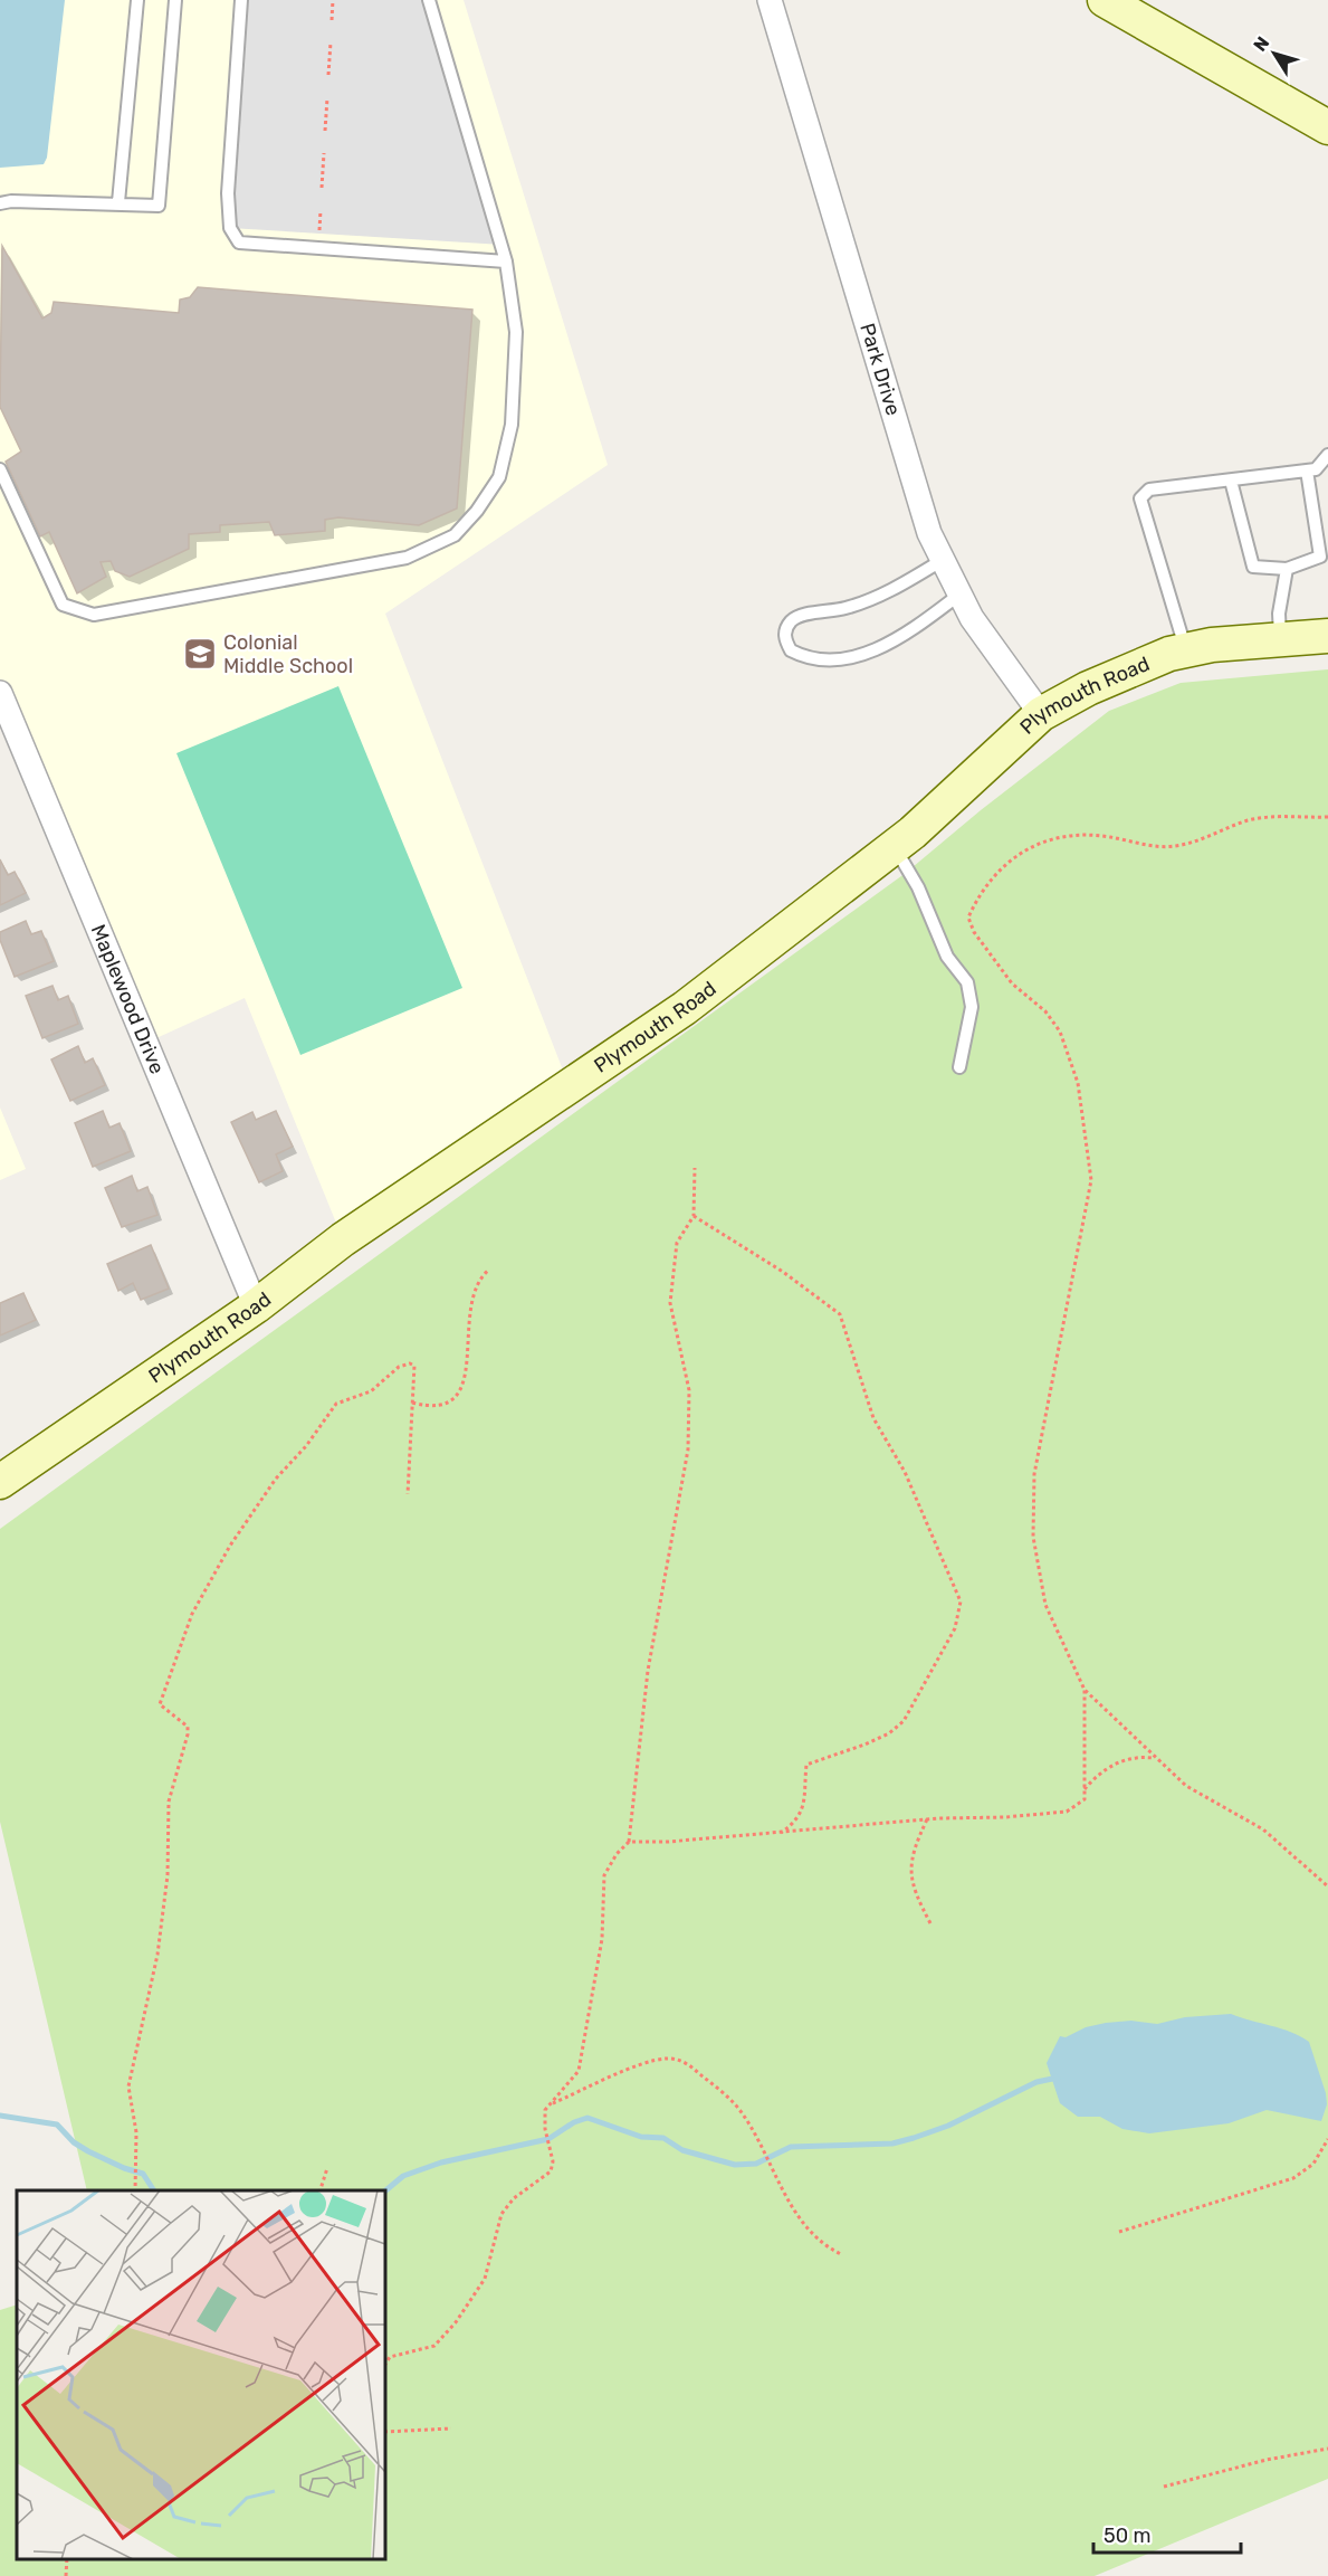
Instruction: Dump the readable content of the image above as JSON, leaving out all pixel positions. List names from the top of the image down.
{
  "streets": {
    "street": ["Park Drive", "Plymouth Road", "Maplewood Drive"]
  },
  "crossings": [
    ["Park Drive", "Plymouth Road"],
    ["Plymouth Road", "Maplewood Drive"]
  ],
  "places": {
    "school or university": ["Colonial Middle School"]
  },
  "scale_bar": "50 m",
  "north": "top left"
}
